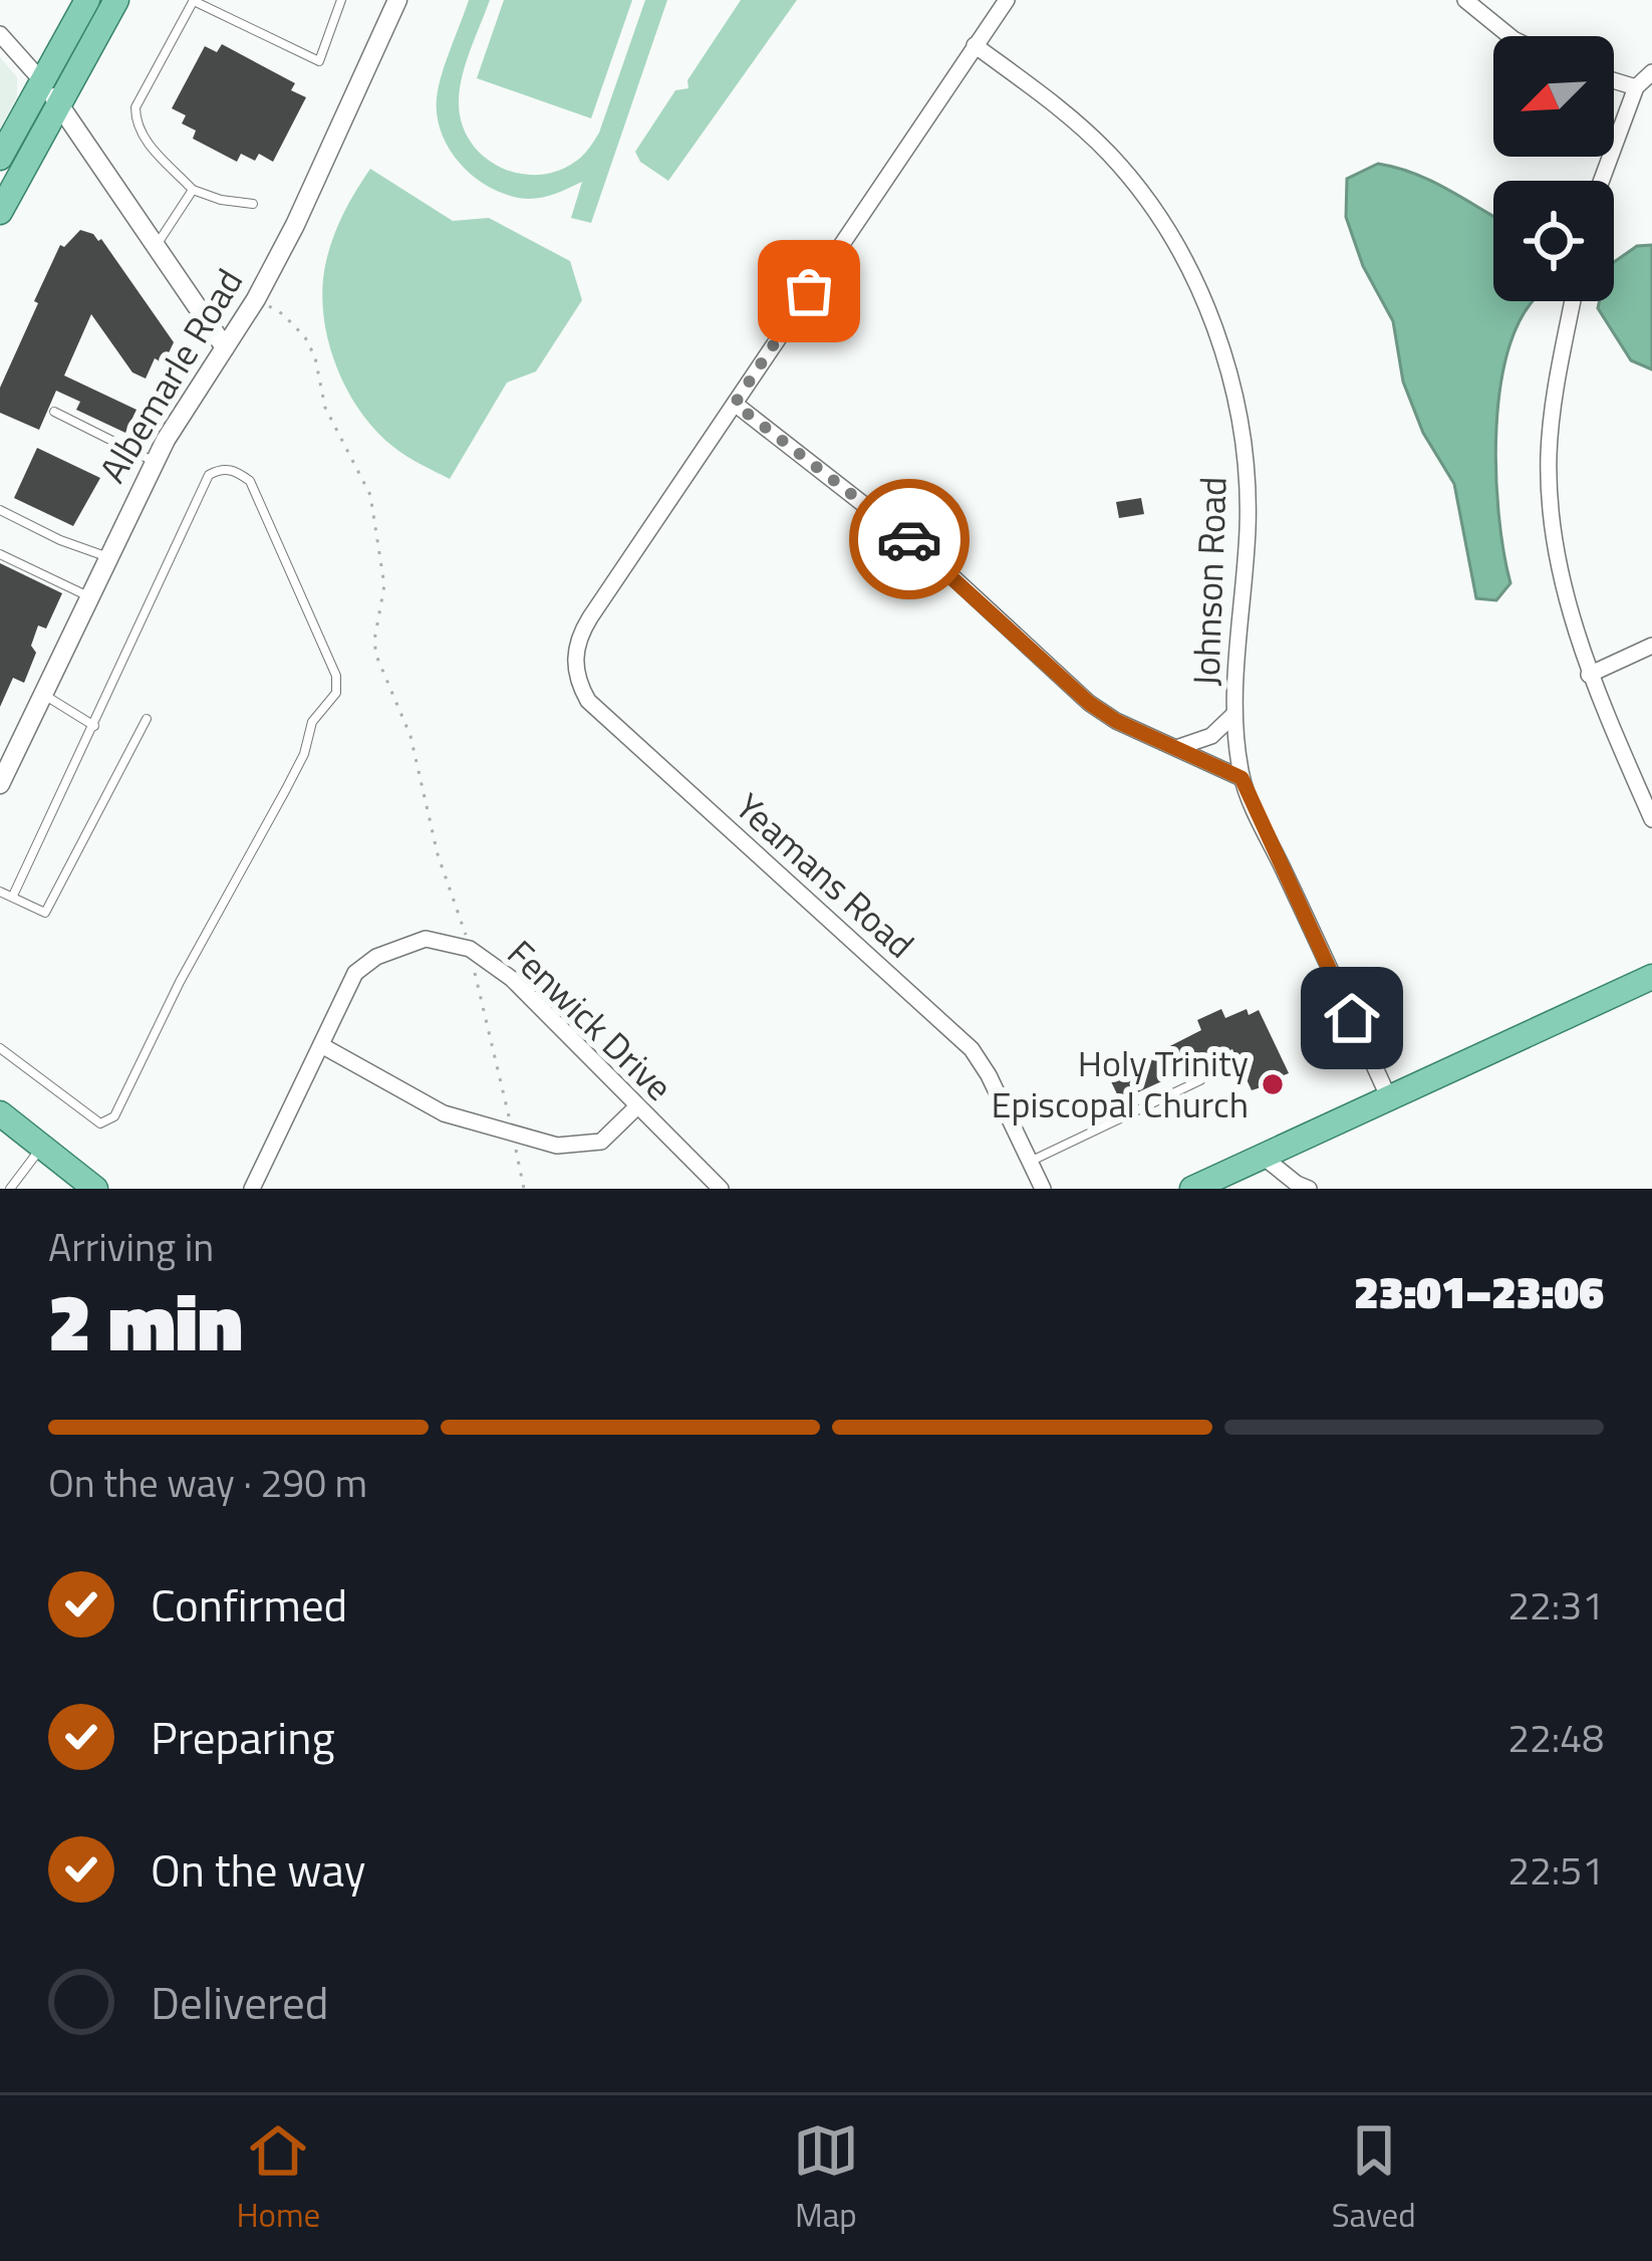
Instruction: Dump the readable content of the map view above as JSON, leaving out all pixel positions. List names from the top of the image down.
{
  "streets": {
    "street": [
      "Albemarle Road",
      "Johnson Road",
      "Yeamans Road",
      "Fenwick Drive"
    ]
  },
  "places": ["Holy Trinity Episcopal Church"],
  "north": "bottom left",
  "page": {
    "heading": ["2 min", "Arriving in", "23:01–23:06"],
    "bar": "On the way · 290 m",
    "list": [
      ["Confirmed", "22:31"],
      ["Preparing", "22:48"],
      ["On the way", "22:51"],
      "Delivered"
    ],
    "tabs": ["Home", "Map", "Saved"]
  }
}
